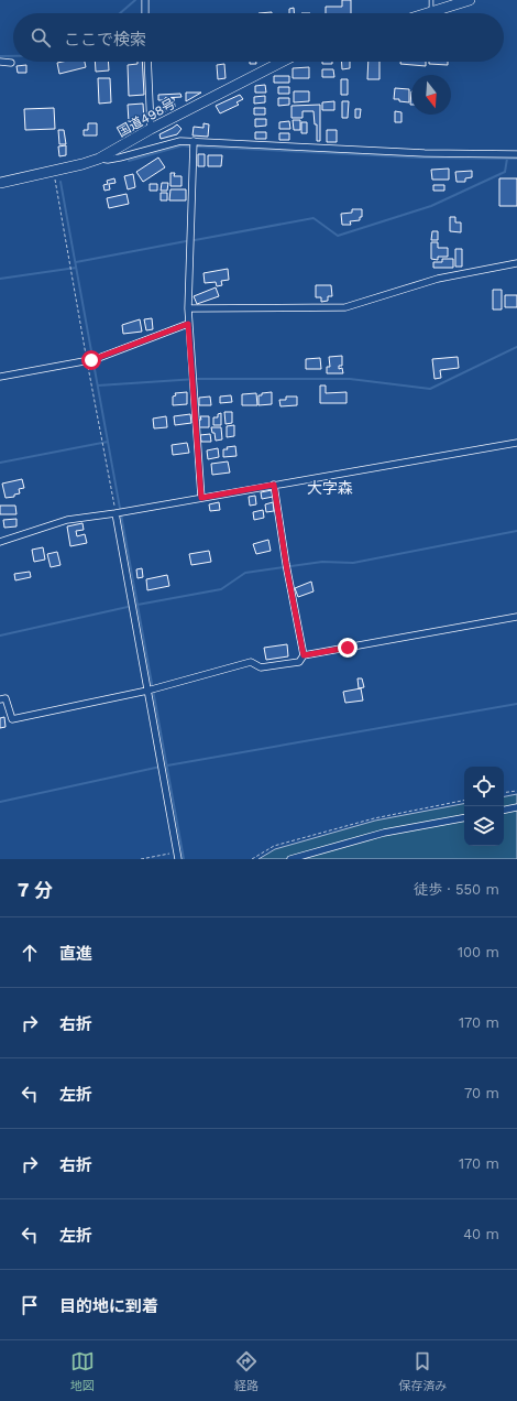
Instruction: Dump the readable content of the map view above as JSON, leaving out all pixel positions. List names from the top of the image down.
{
  "streets": {
    "highway": ["国道498号"]
  },
  "districts": ["大字森"],
  "north": "bottom",
  "page": {
    "search": "ここで検索",
    "heading": ["7 分", "徒歩 · 550 m"],
    "list": [
      ["直進", "100 m"],
      ["右折", "170 m"],
      ["左折", "70 m"],
      ["右折", "170 m"],
      ["左折", "40 m"],
      "目的地に到着"
    ],
    "nav": ["地図", "経路", "保存済み"]
  }
}
